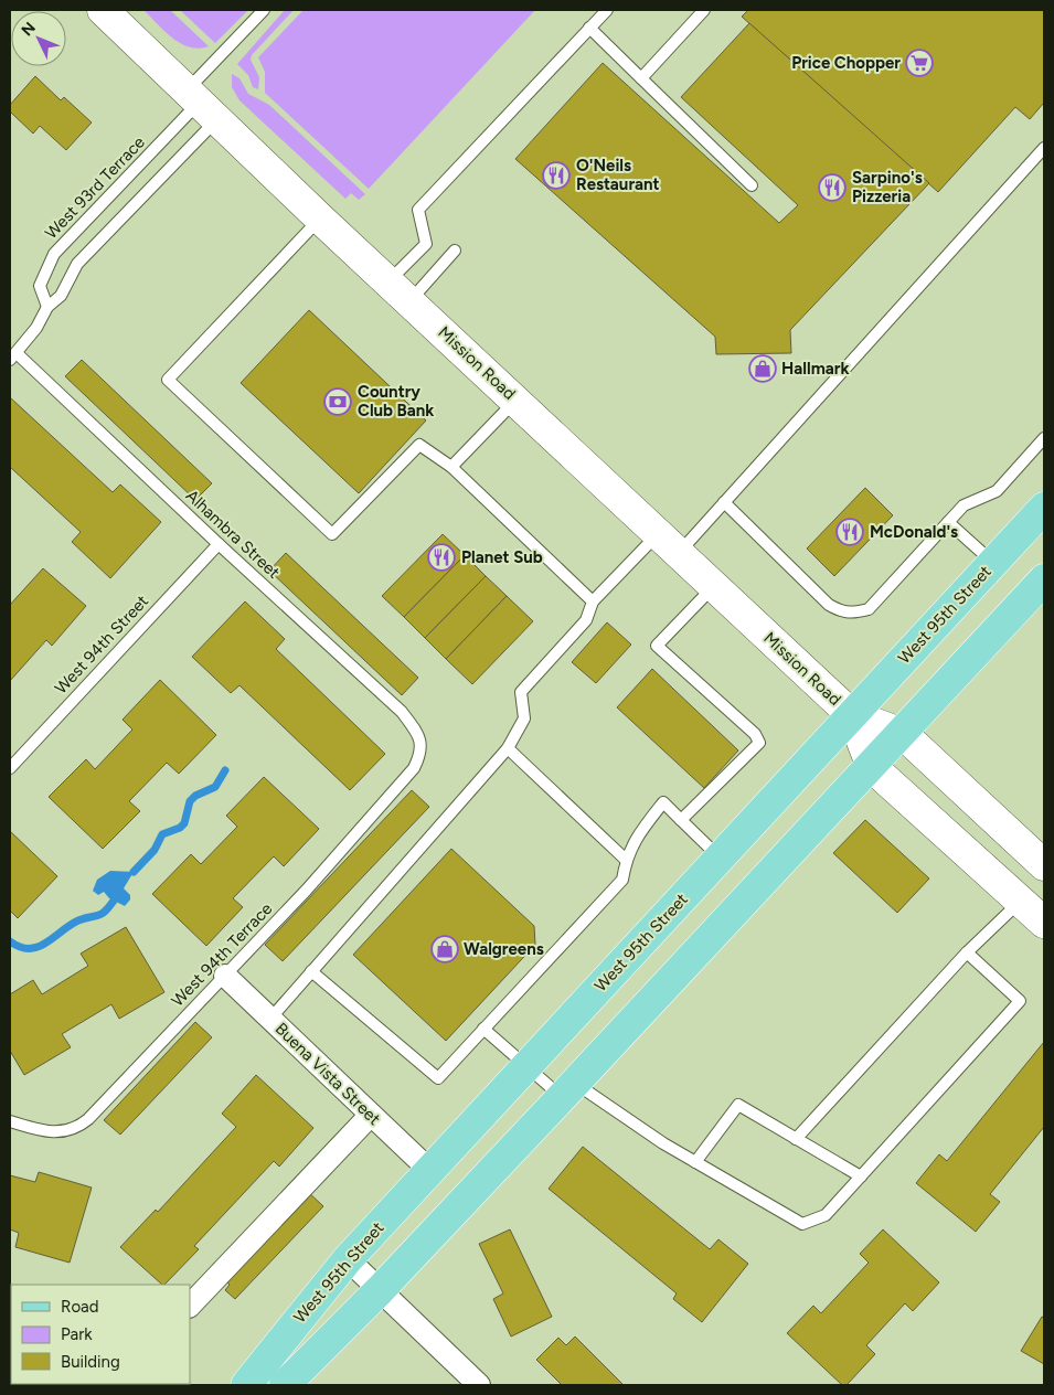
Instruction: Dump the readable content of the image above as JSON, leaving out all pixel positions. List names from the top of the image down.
{
  "streets": {
    "main road": ["Mission Road", "West 95th Street"],
    "street": ["Buena Vista Street"],
    "lane": [
      "West 93rd Terrace",
      "Alhambra Street",
      "West 94th Street",
      "West 94th Terrace"
    ]
  },
  "crossings": [
    ["West 93rd Terrace", "Mission Road"],
    ["Mission Road", "West 95th Street"],
    ["Alhambra Street", "West 94th Street"],
    ["Alhambra Street", "West 94th Terrace"],
    ["West 95th Street", "Buena Vista Street"],
    ["West 94th Terrace", "Buena Vista Street"]
  ],
  "places": {
    "supermarket": ["Price Chopper"],
    "restaurant": [
      "O'Neils Restaurant",
      "Sarpino's Pizzeria",
      "McDonald's",
      "Planet Sub"
    ],
    "shop": ["Hallmark", "Walgreens"],
    "bank": ["Country Club Bank"]
  },
  "legend": ["Road", "Park", "Building"],
  "north": "top left"
}
